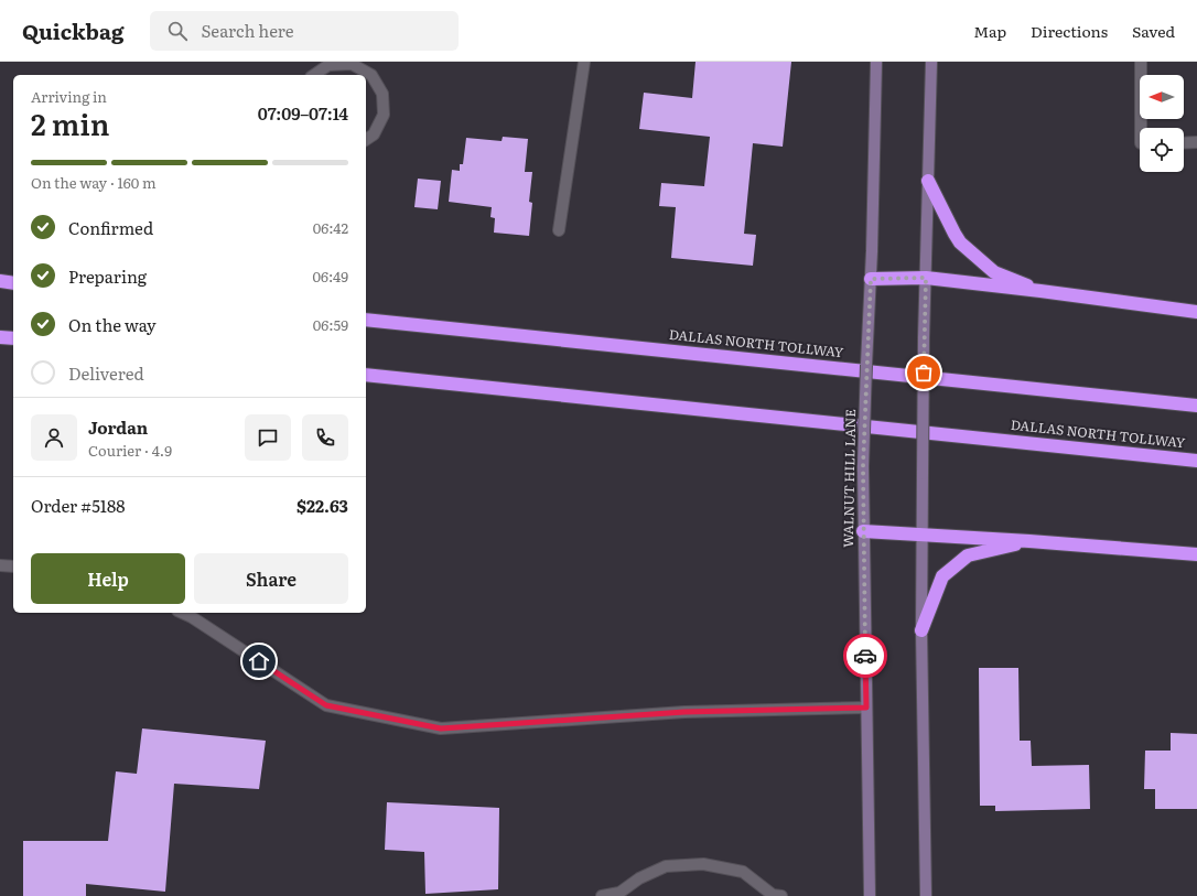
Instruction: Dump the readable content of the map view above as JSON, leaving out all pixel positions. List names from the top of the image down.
{
  "streets": {
    "highway": ["DALLAS NORTH TOLLWAY"],
    "main road": ["WALNUT HILL LANE"]
  },
  "north": "left",
  "page": {
    "header": "Quickbag",
    "search": "Search here",
    "nav": ["Map", "Directions", "Saved"],
    "heading": ["2 min", "Arriving in", "07:09–07:14"],
    "panel": [
      "Jordan",
      "Courier · 4.9",
      "Order #5188",
      "$22.63"
    ],
    "bar": "On the way · 160 m",
    "list": [
      ["Confirmed", "06:42"],
      ["Preparing", "06:49"],
      ["On the way", "06:59"],
      "Delivered"
    ],
    "buttons": ["Help", "Share"]
  }
}
